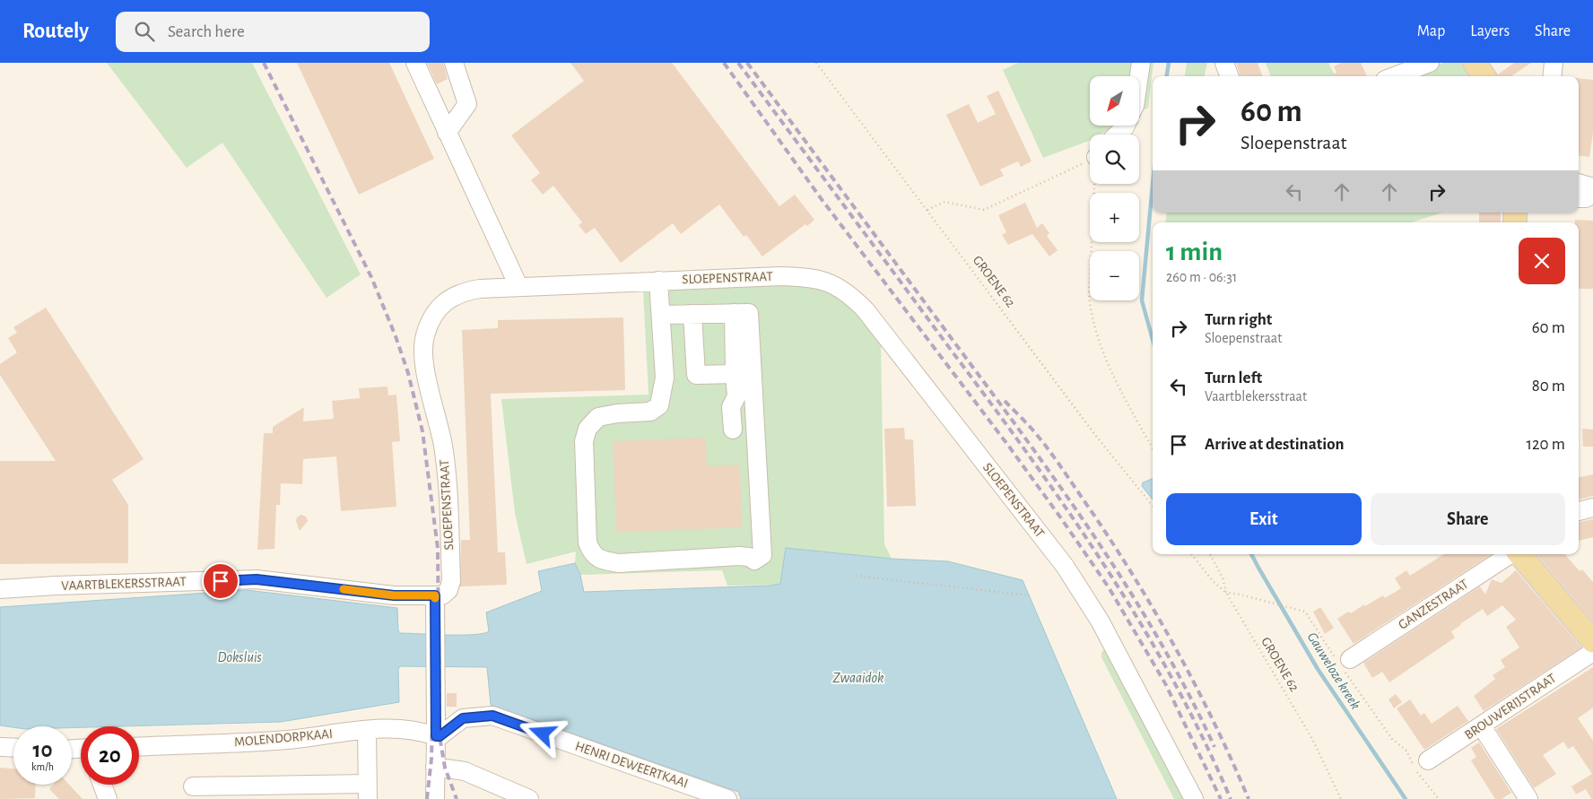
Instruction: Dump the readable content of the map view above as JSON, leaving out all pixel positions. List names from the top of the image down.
{
  "streets": {
    "street": [
      "SLOEPENSTRAAT",
      "VAARTBLEKERSSTRAAT",
      "GANZESTRAAT",
      "BROUWERIJSTRAAT",
      "MOLENDORPKAAI",
      "HENRI DEWEERTKAAI"
    ],
    "path": ["GROENE 62"]
  },
  "crossings": [
    ["SLOEPENSTRAAT", "VAARTBLEKERSSTRAAT"],
    ["MOLENDORPKAAI", "HENRI DEWEERTKAAI"]
  ],
  "water": ["Doksluis", "Gauweloze kreek", "Zwaaidok"],
  "north": "bottom left",
  "page": {
    "header": "Routely",
    "search": "Search here",
    "nav": ["Map", "Layers", "Share"],
    "map_buttons": ["+", "−"],
    "turn": ["60 m", "Sloepenstraat"],
    "heading": ["1 min", "260 m · 06:31"],
    "list": [
      {
        "name": "Turn right",
        "note": "Sloepenstraat",
        "value": "60 m"
      },
      {
        "name": "Turn left",
        "note": "Vaartblekersstraat",
        "value": "80 m"
      },
      {
        "name": "Arrive at destination",
        "value": "120 m"
      }
    ],
    "buttons": ["Exit", "Share"],
    "speed": "10 km/h",
    "limit": "20"
  }
}
